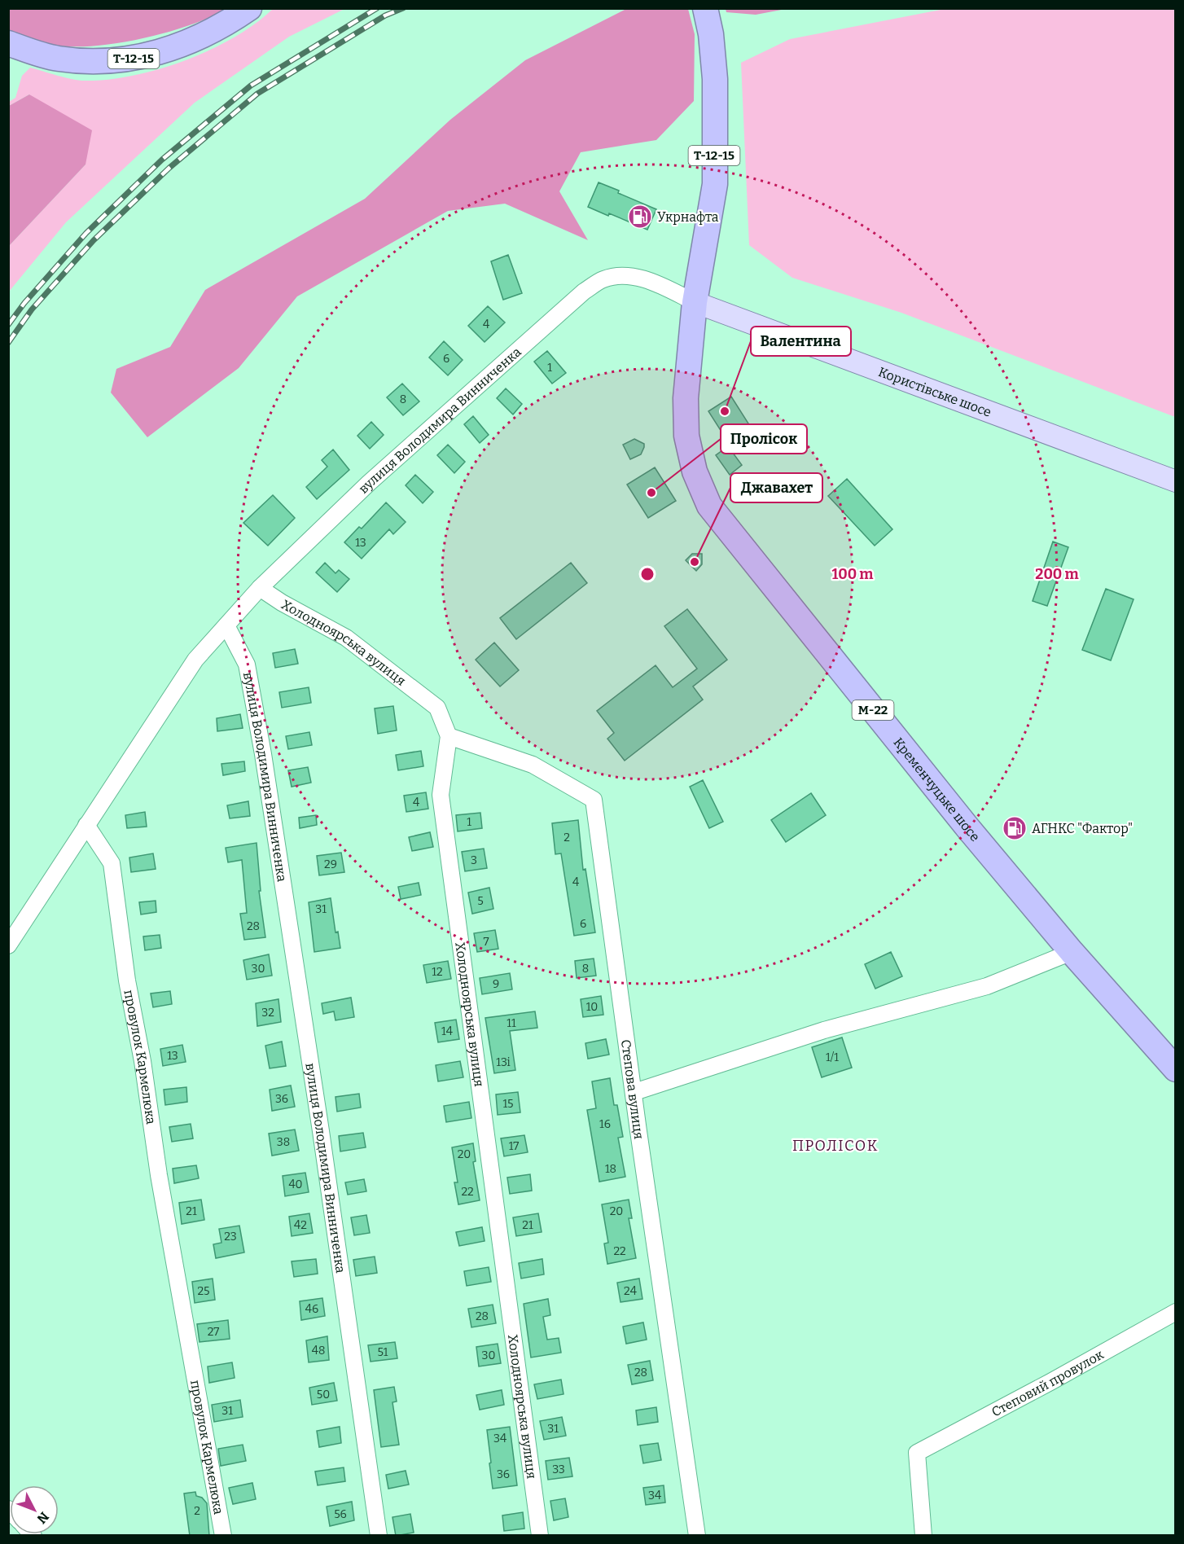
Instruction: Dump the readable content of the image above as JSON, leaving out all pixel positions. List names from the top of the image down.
{
  "streets": {
    "highway": ["Т-12-15", "М-22", "Кременчуцьке шосе"],
    "main road": ["Користівське шосе"],
    "street": [
      "вулиця Володимира Винниченка",
      "Холодноярська вулиця",
      "провулок Кармелюка",
      "Степова вулиця",
      "Степовий провулок"
    ]
  },
  "crossings": [
    ["Т-12-15", "Користівське шосе"],
    ["Т-12-15", "вулиця Володимира Винниченка"],
    ["Т-12-15", "Кременчуцьке шосе"],
    ["Користівське шосе", "вулиця Володимира Винниченка"],
    ["Користівське шосе", "Кременчуцьке шосе"],
    ["вулиця Володимира Винниченка", "Холодноярська вулиця"],
    ["вулиця Володимира Винниченка", "Кременчуцьке шосе"],
    ["Холодноярська вулиця", "Степова вулиця"]
  ],
  "districts": ["ПРОЛІСОК"],
  "places": {
    "fuel station": ["Укрнафта", "АГНКС \"Фактор\""],
    "other": ["Валентина", "Пролісок", "Джавахет"]
  },
  "house_numbers": [
    "4",
    "6",
    "1",
    "8",
    "13",
    "4",
    "1",
    "2",
    "3",
    "29",
    "4",
    "5",
    "31",
    "6",
    "28",
    "7",
    "30",
    "8",
    "12",
    "9",
    "10",
    "32",
    "11",
    "14",
    "13",
    "1/1",
    "13і",
    "36",
    "15",
    "16",
    "38",
    "17",
    "20",
    "18",
    "40",
    "22",
    "21",
    "20",
    "42",
    "21",
    "23",
    "22",
    "25",
    "24",
    "46",
    "28",
    "27",
    "48",
    "51",
    "30",
    "28",
    "50",
    "31",
    "31",
    "34",
    "33",
    "36",
    "34",
    "2",
    "56"
  ],
  "north": "bottom right",
  "rings": ["100 m", "200 m"]
}
